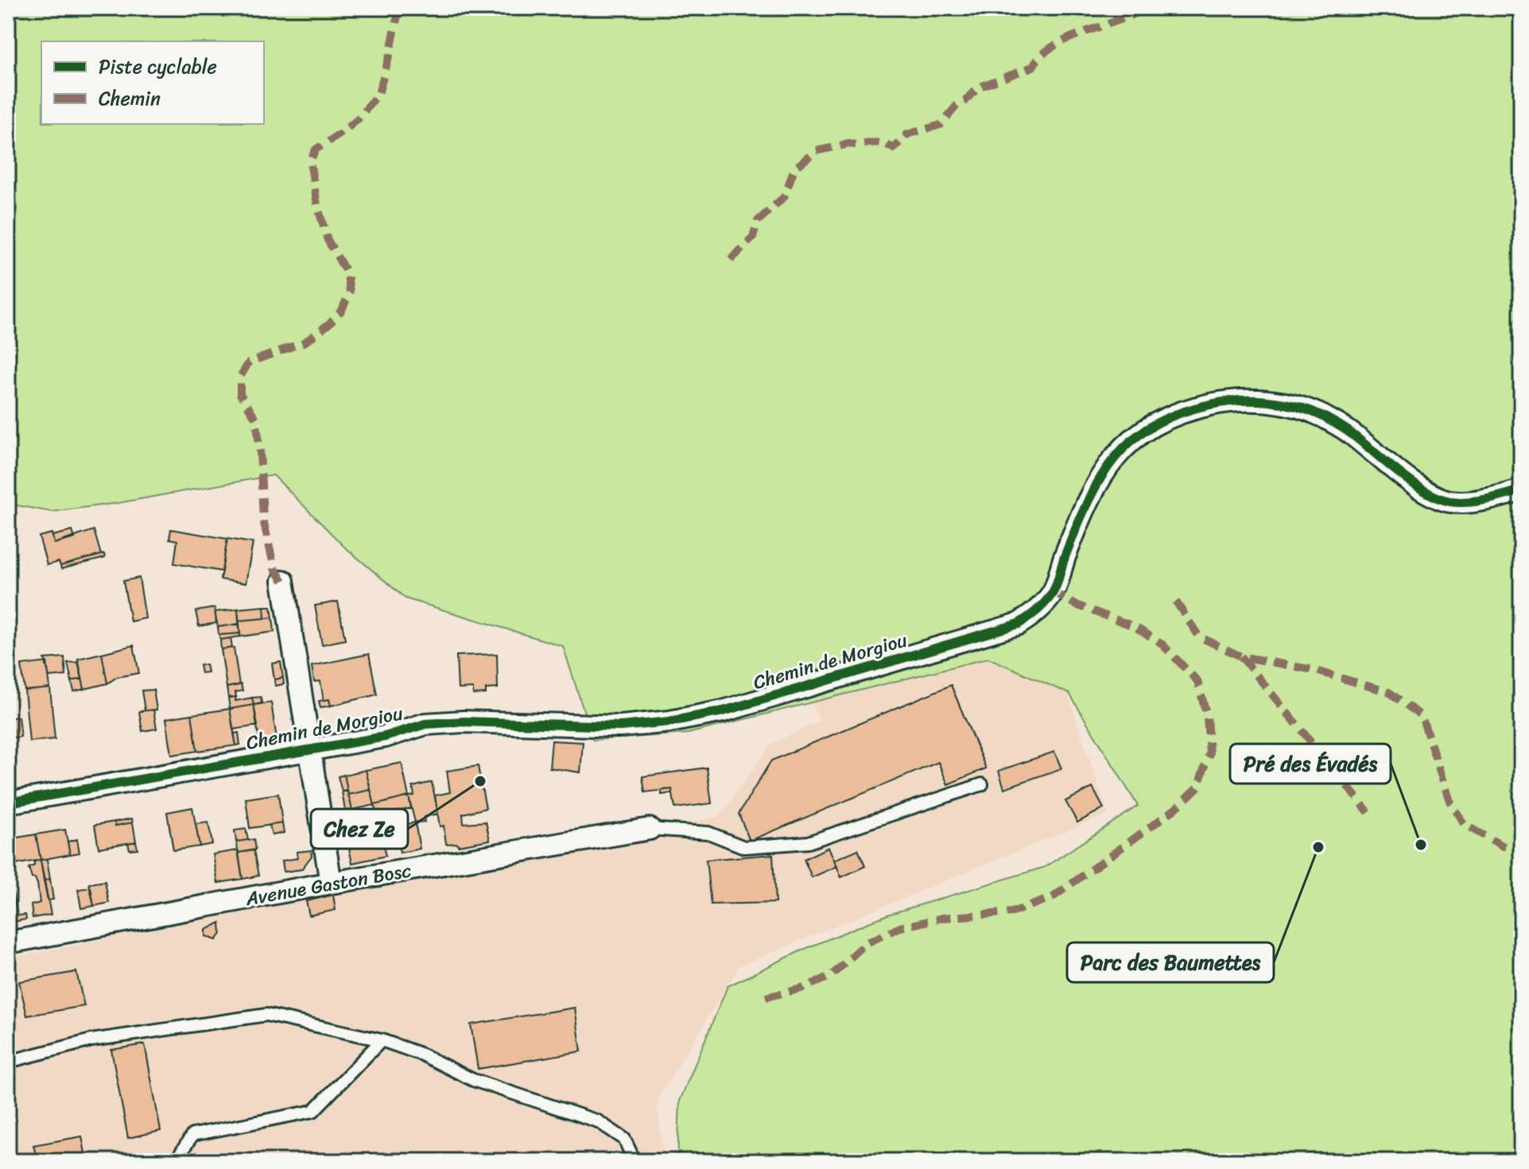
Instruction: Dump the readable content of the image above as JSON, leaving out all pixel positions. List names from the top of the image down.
{
  "streets": {
    "street": ["Chemin de Morgiou", "Avenue Gaston Bosc"]
  },
  "places": ["Chez Ze", "Pré des Évadés", "Parc des Baumettes"],
  "legend": ["Piste cyclable", "Chemin"]
}
